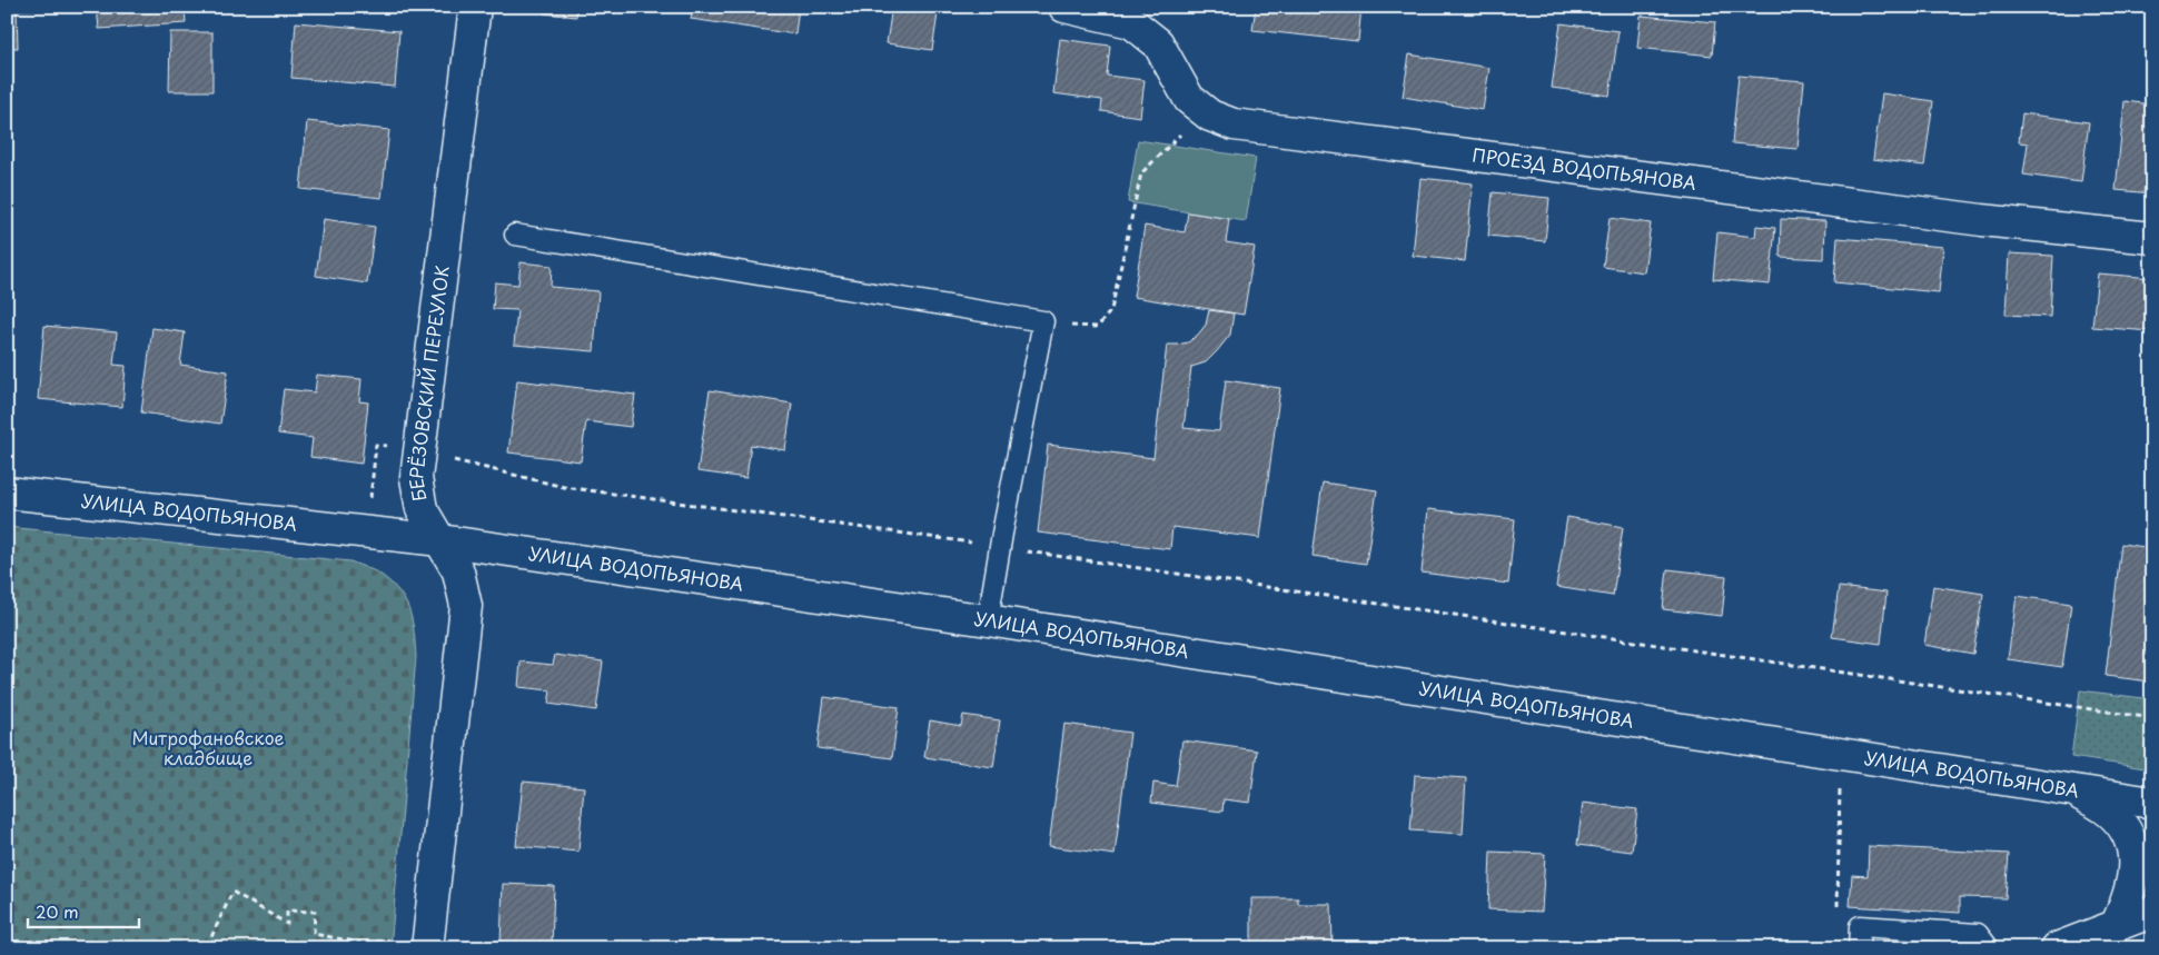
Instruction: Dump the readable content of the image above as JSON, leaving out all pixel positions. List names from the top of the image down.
{
  "streets": {
    "street": ["ПРОЕЗД ВОДОПЬЯНОВА", "БЕРЁЗОВСКИЙ ПЕРЕУЛОК", "УЛИЦА ВОДОПЬЯНОВА"]
  },
  "crossings": [
    ["БЕРЁЗОВСКИЙ ПЕРЕУЛОК", "УЛИЦА ВОДОПЬЯНОВА"]
  ],
  "parks": ["Митрофановское кладбище"],
  "scale_bar": "20 m"
}
